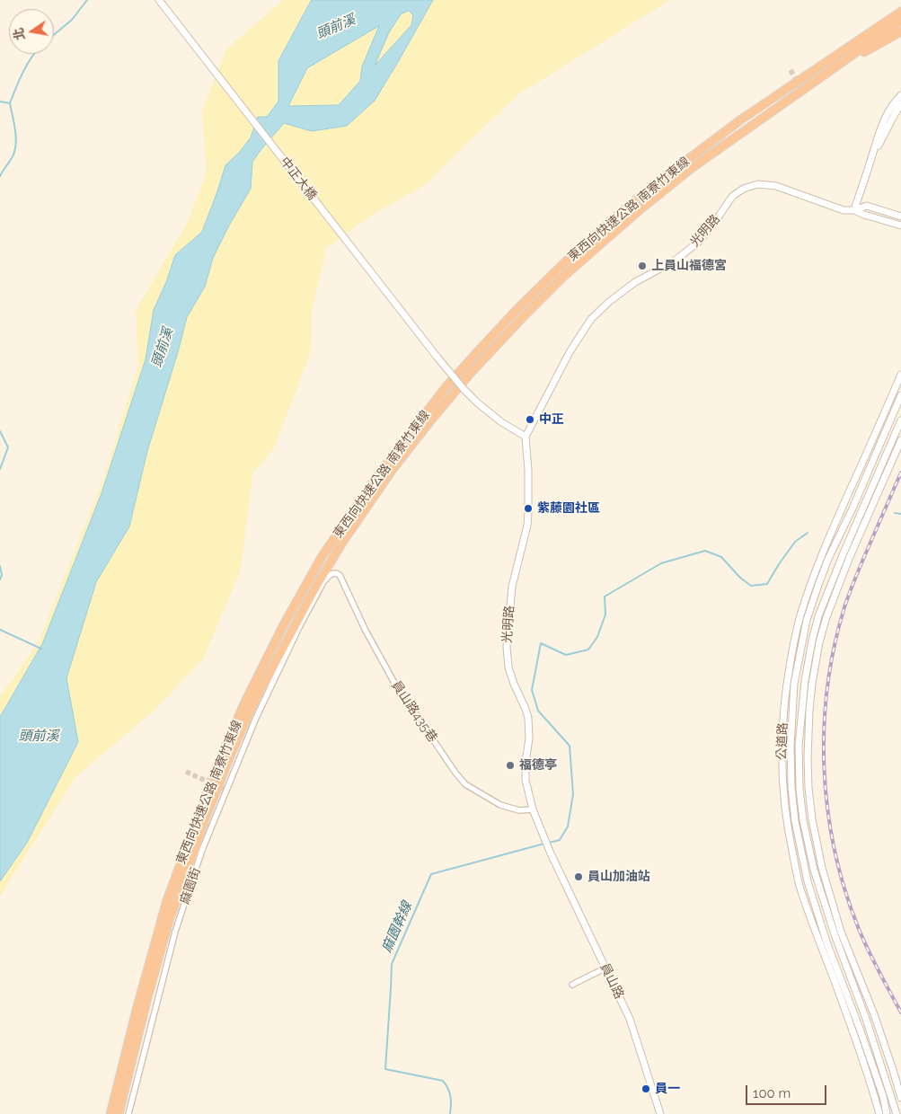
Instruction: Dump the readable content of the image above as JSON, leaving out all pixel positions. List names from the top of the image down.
{
  "streets": {
    "highway": ["東西向快速公路 南寮竹東線"],
    "street": [
      "中正大橋",
      "光明路",
      "員山路435巷",
      "公道路",
      "麻園街",
      "員山路"
    ]
  },
  "crossings": [
    ["中正大橋", "光明路"],
    ["光明路", "員山路435巷"],
    ["光明路", "員山路"],
    ["員山路435巷", "麻園街"],
    ["員山路435巷", "員山路"]
  ],
  "water": ["頭前溪", "麻園幹線"],
  "places": [
    "上員山福德宮",
    "中正",
    "紫藤園社區",
    "福德亭",
    "員山加油站",
    "員一"
  ],
  "scale_bar": "100 m",
  "north": "left"
}
